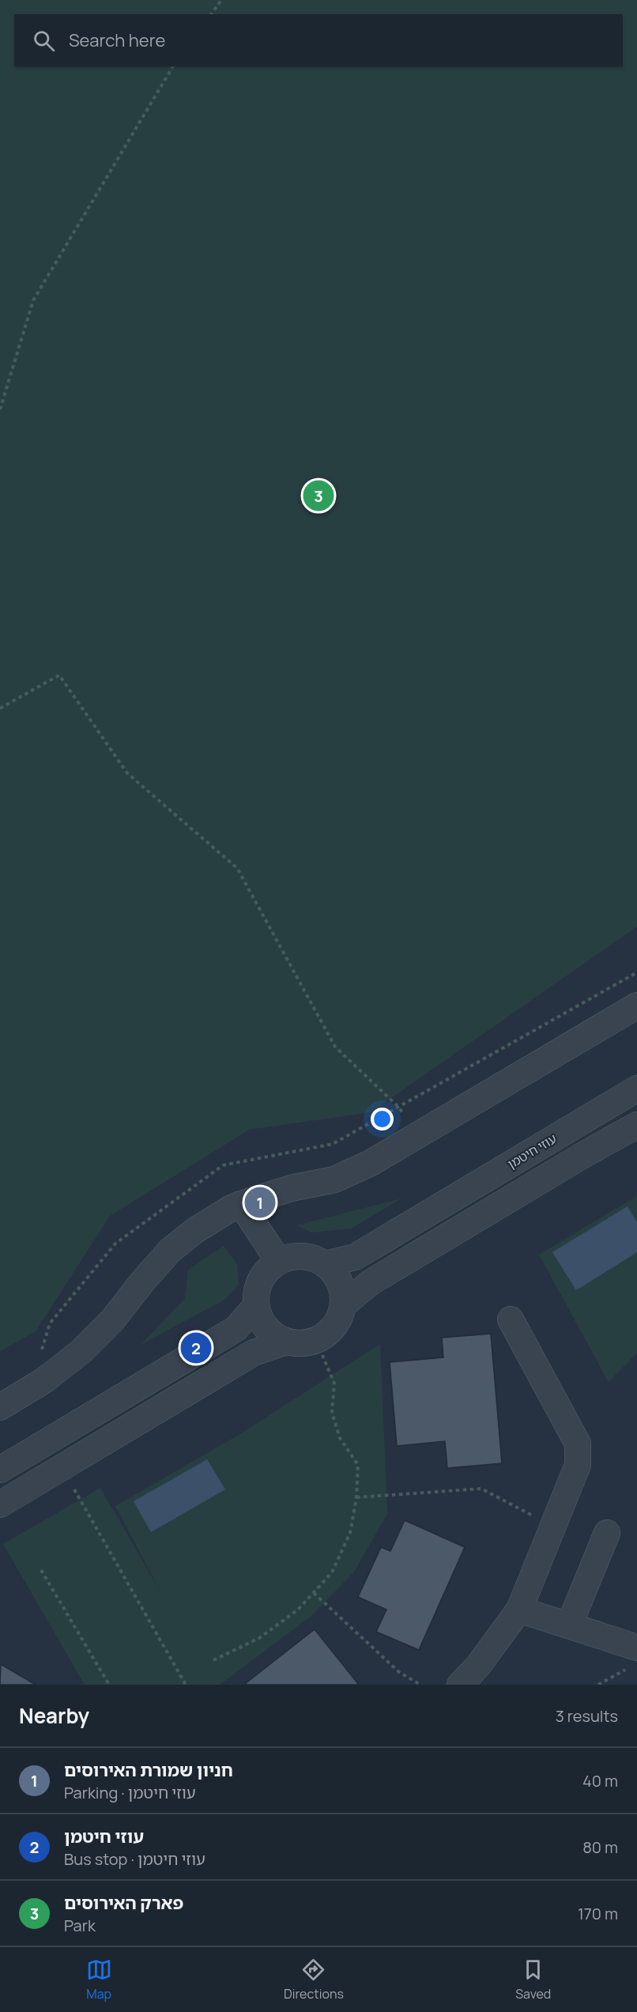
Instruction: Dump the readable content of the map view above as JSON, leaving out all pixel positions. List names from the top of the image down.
{
  "streets": {
    "street": ["עוזי חיטמן"]
  },
  "page": {
    "search": "Search here",
    "pins": ["3", "1", "2"],
    "heading": ["Nearby", "3 results"],
    "list": [
      {
        "mark": "1",
        "name": "חניון שמורת האירוסים",
        "note": "Parking · עוזי חיטמן",
        "value": "40 m"
      },
      {
        "mark": "2",
        "name": "עוזי חיטמן",
        "note": "Bus stop · עוזי חיטמן",
        "value": "80 m"
      },
      {
        "mark": "3",
        "name": "פארק האירוסים",
        "note": "Park",
        "value": "170 m"
      }
    ],
    "nav": ["Map", "Directions", "Saved"]
  }
}
